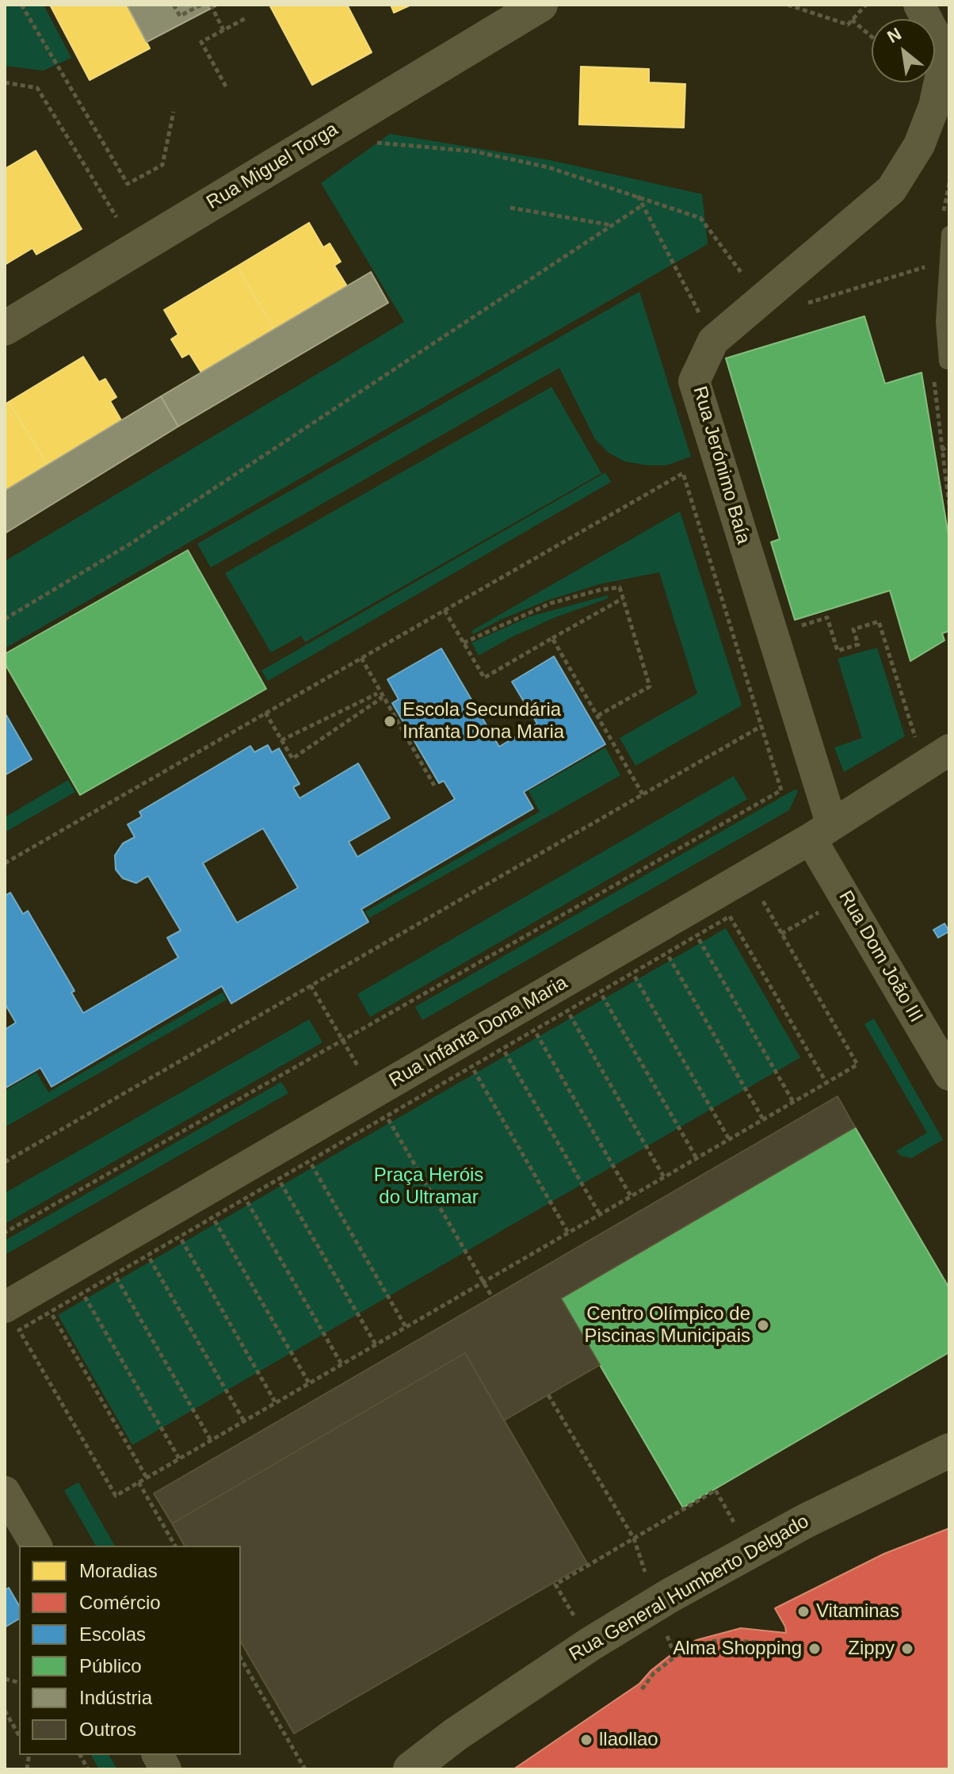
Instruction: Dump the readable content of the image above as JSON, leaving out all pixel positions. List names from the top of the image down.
{
  "streets": {
    "main road": ["Rua Miguel Torga", "Rua General Humberto Delgado"],
    "street": ["Rua Jerónimo Baía", "Rua Dom João III", "Rua Infanta Dona Maria"]
  },
  "crossings": [
    ["Rua Jerónimo Baía", "Rua Dom João III"],
    ["Rua Jerónimo Baía", "Rua Infanta Dona Maria"],
    ["Rua Dom João III", "Rua Infanta Dona Maria"]
  ],
  "parks": ["Praça Heróis do Ultramar"],
  "places": [
    "Escola Secundária Infanta Dona Maria",
    "Centro Olímpico de Piscinas Municipais",
    "Vitaminas",
    "Alma Shopping",
    "Zippy",
    "llaollao"
  ],
  "legend": [
    "Moradias",
    "Comércio",
    "Escolas",
    "Público",
    "Indústria",
    "Outros"
  ],
  "north": "top left"
}
